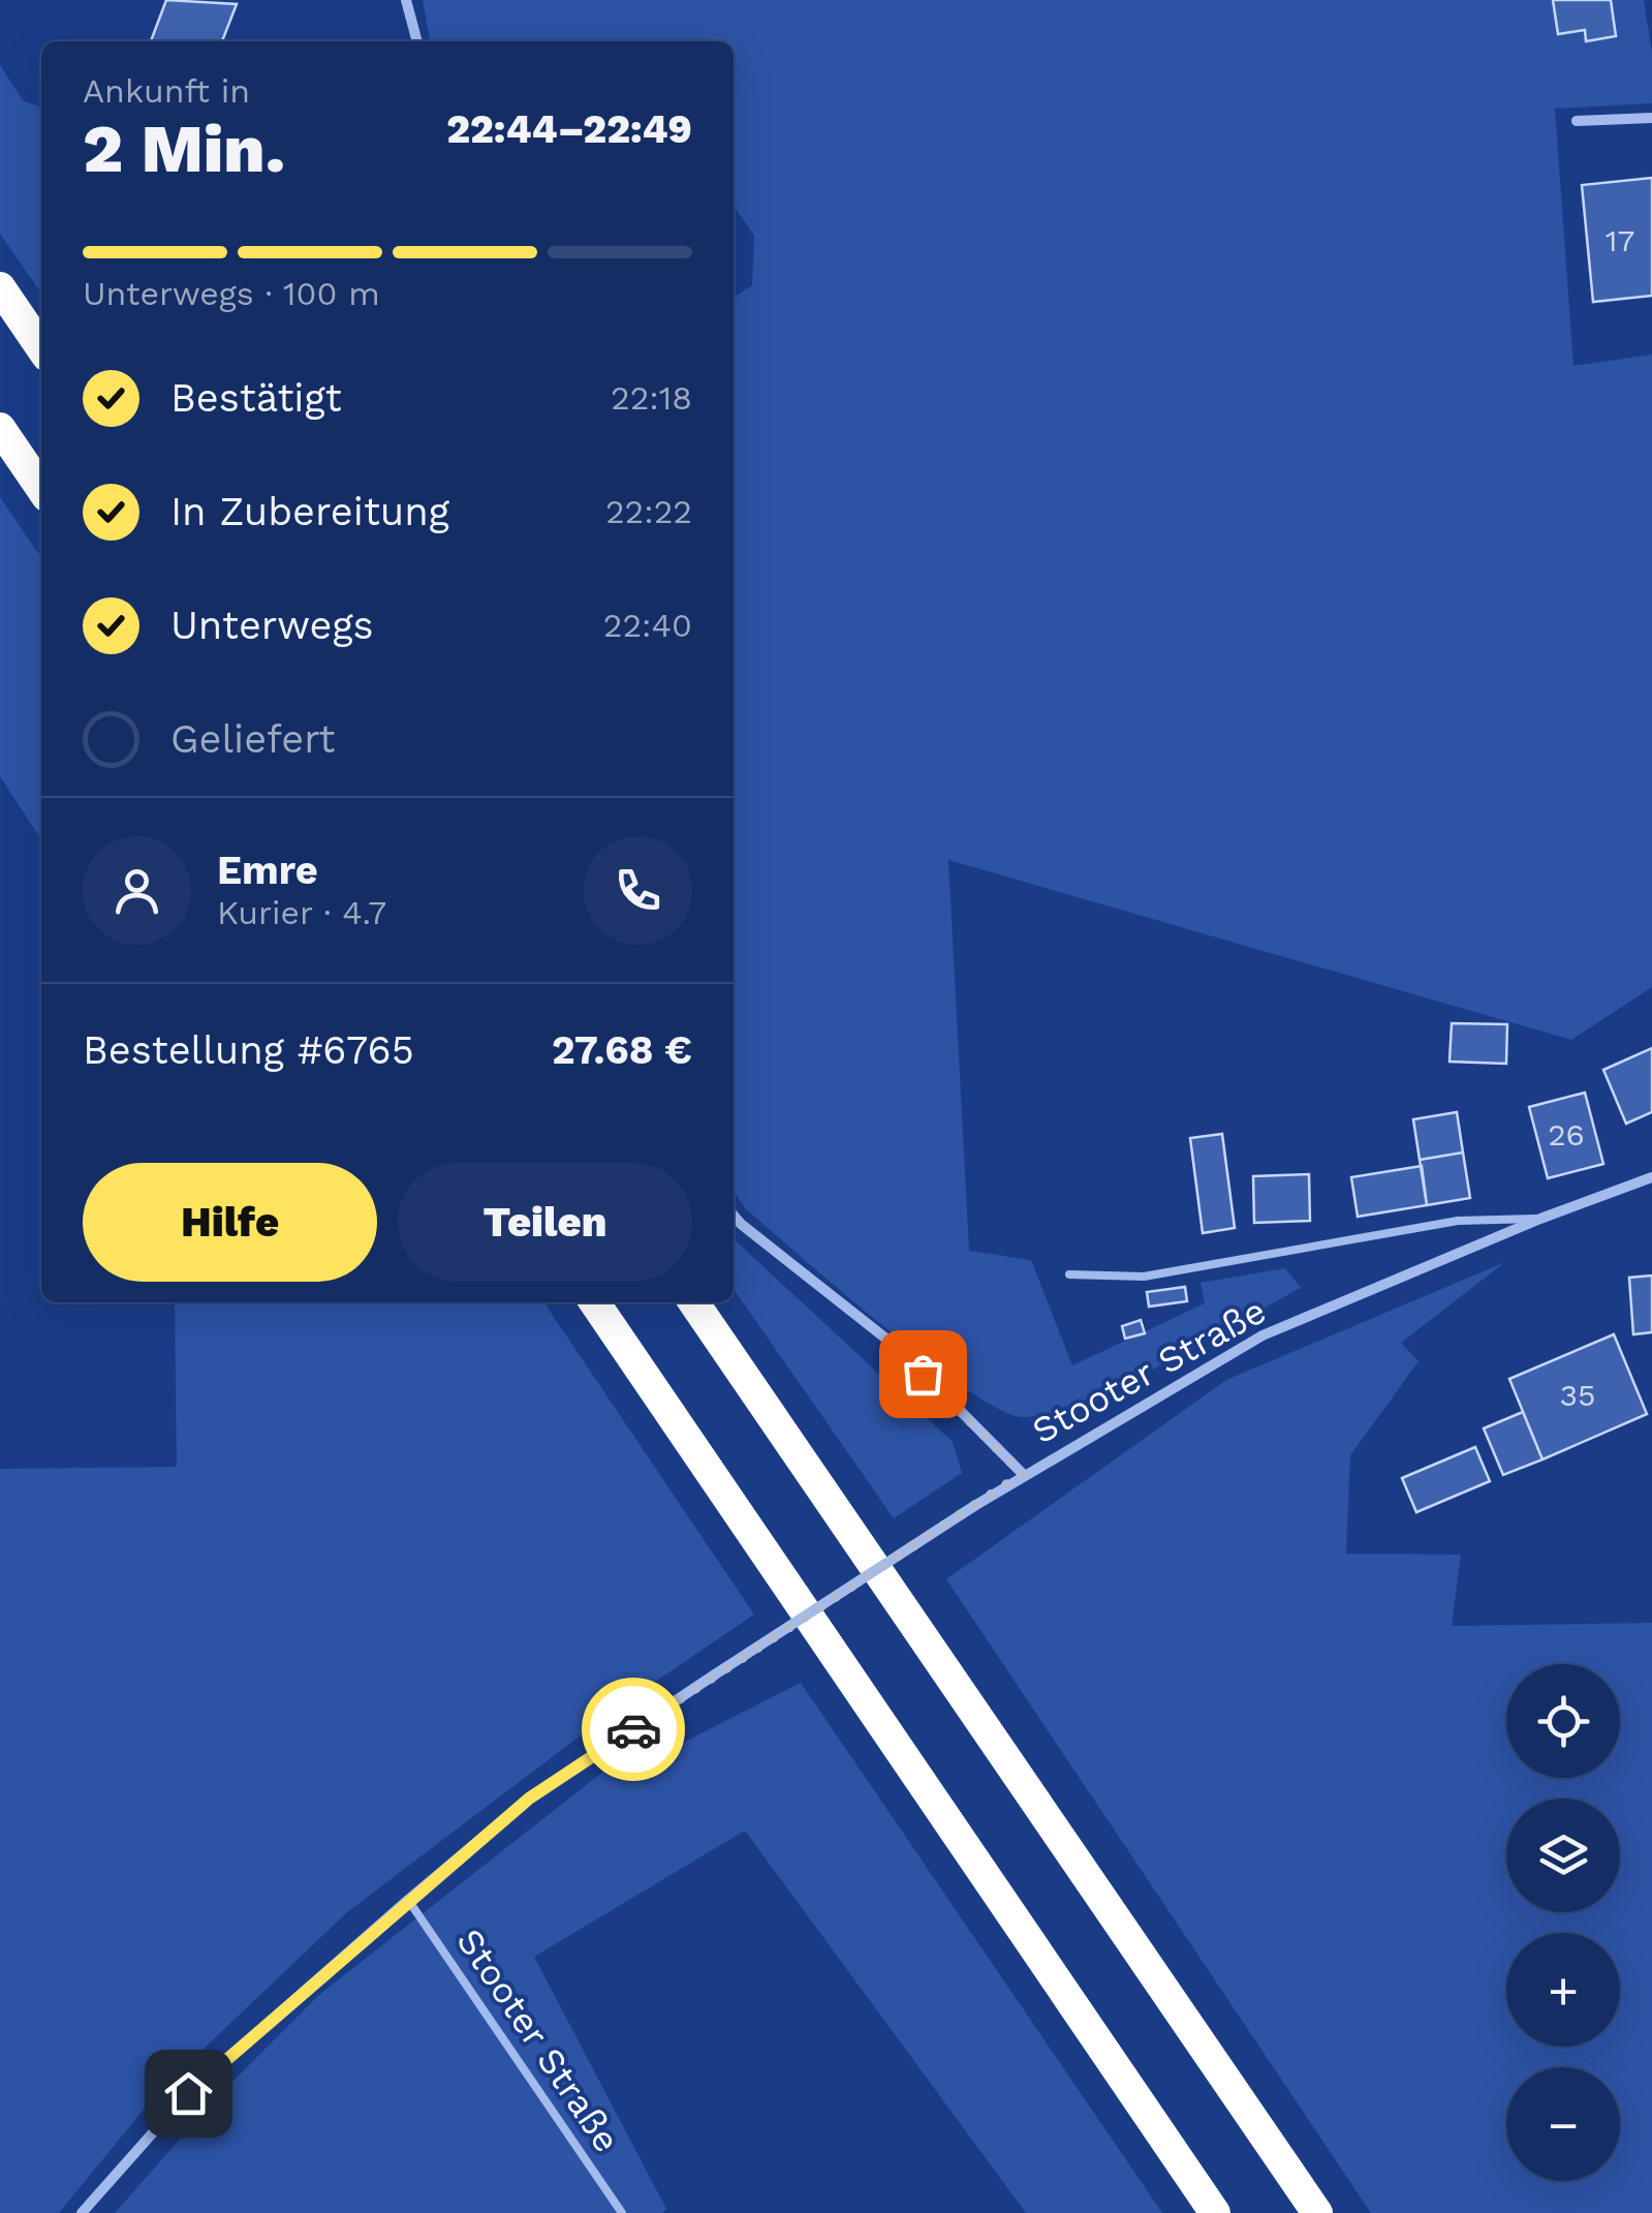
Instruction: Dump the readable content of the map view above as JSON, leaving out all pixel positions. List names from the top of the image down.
{
  "streets": {
    "street": ["Stooter Straße"]
  },
  "house_numbers": ["17", "26", "35"],
  "page": {
    "heading": ["2 Min.", "Ankunft in", "22:44–22:49"],
    "panel": [
      "Emre",
      "Kurier · 4.7",
      "Bestellung #6765",
      "27.68 €"
    ],
    "bar": "Unterwegs · 100 m",
    "list": [
      ["Bestätigt", "22:18"],
      ["In Zubereitung", "22:22"],
      ["Unterwegs", "22:40"],
      "Geliefert"
    ],
    "buttons": ["Hilfe", "Teilen"],
    "map_buttons": ["+", "−"]
  }
}
